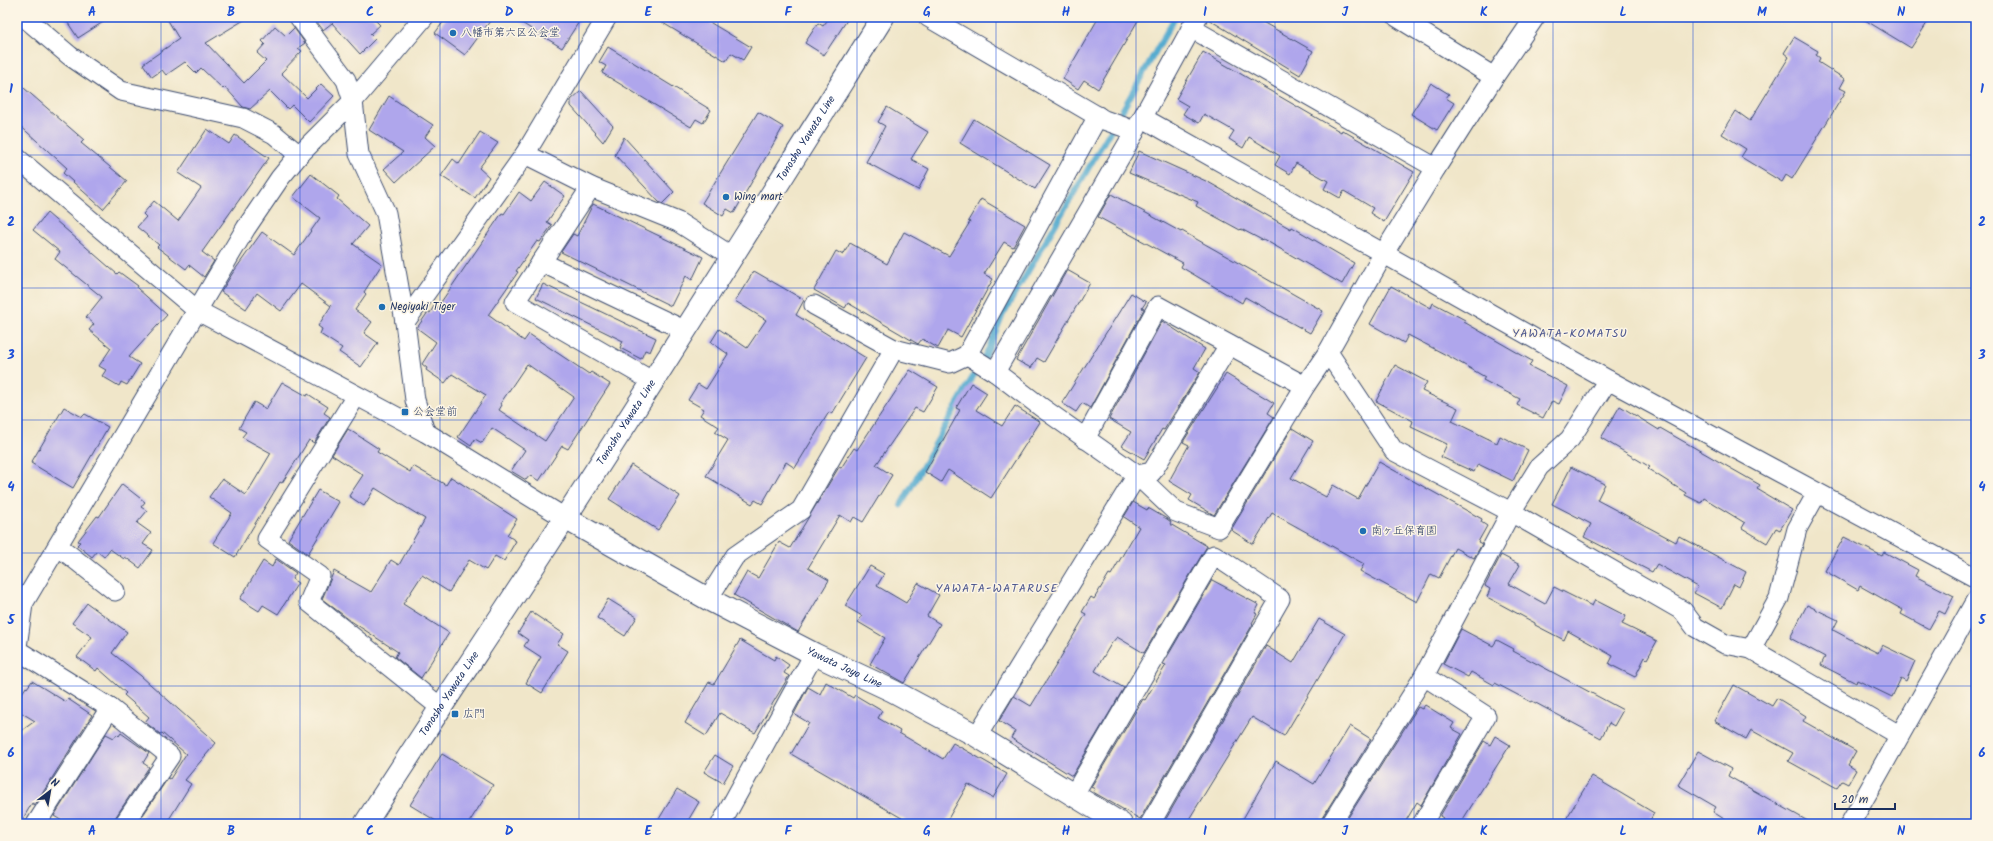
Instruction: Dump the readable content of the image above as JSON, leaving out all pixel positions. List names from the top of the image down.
{
  "streets": {
    "main road": ["Tonosho Yawata Line", "Yawata Joyo Line"]
  },
  "crossings": [
    ["Tonosho Yawata Line", "Yawata Joyo Line"]
  ],
  "districts": ["YAWATA-KOMATSU", "YAWATA-WATARUSE"],
  "places": {
    "other": [
      "八幡市第六区公会堂",
      "Wing mart",
      "Negiyaki Tiger",
      "南ヶ丘保育園"
    ],
    "transit": ["公会堂前", "広門"]
  },
  "scale_bar": "20 m",
  "north": "top right",
  "grid": {
    "columns": [
      "A",
      "B",
      "C",
      "D",
      "E",
      "F",
      "G",
      "H",
      "I",
      "J",
      "K",
      "L",
      "M",
      "N"
    ],
    "rows": [
      "1",
      "2",
      "3",
      "4",
      "5",
      "6"
    ]
  }
}
